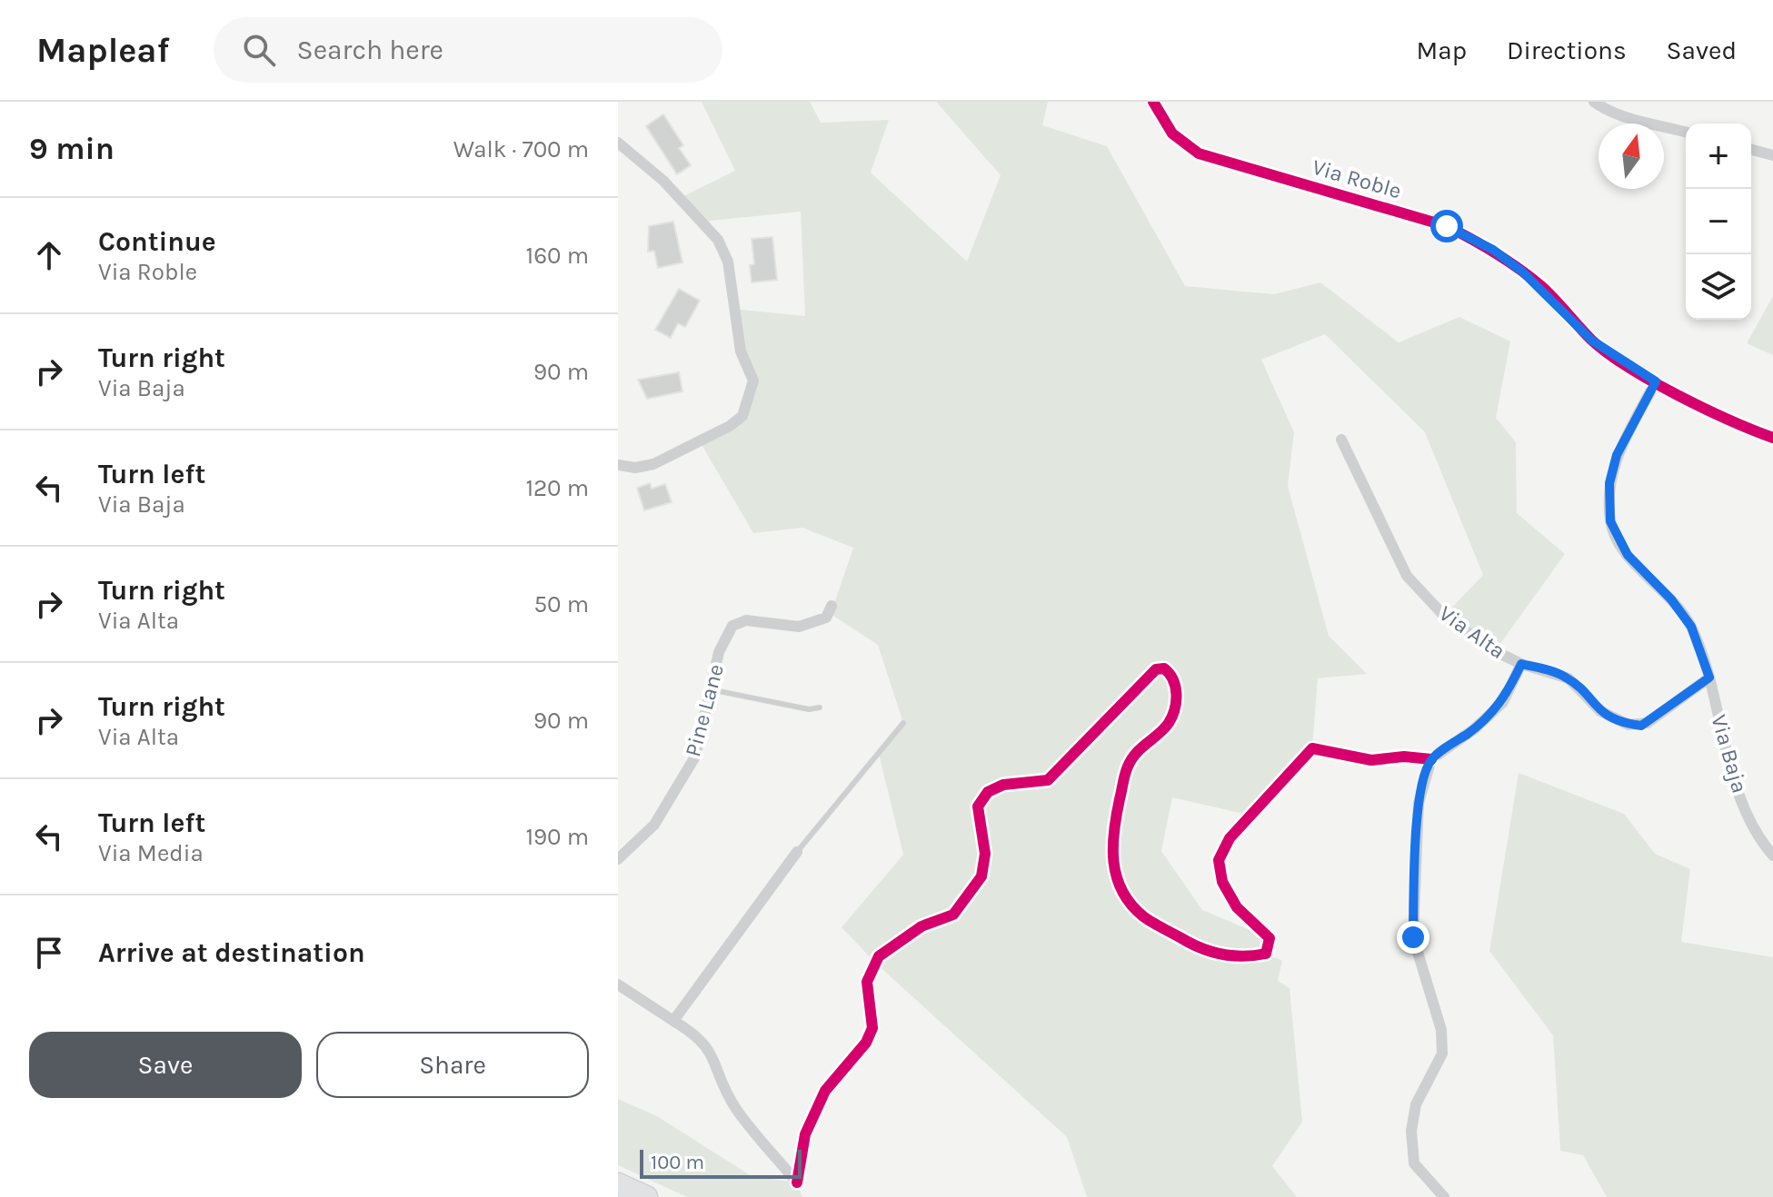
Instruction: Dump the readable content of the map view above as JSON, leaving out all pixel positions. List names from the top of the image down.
{
  "streets": {
    "street": [
      "Via Roble",
      "Via Alta",
      "Pine Lane",
      "Via Baja"
    ]
  },
  "crossings": [
    ["Via Roble", "Via Baja"],
    ["Via Alta", "Via Baja"]
  ],
  "scale_bar": "100 m",
  "north": "top",
  "page": {
    "header": "Mapleaf",
    "search": "Search here",
    "nav": ["Map", "Directions", "Saved"],
    "heading": ["9 min", "Walk · 700 m"],
    "map_buttons": ["+", "−"],
    "list": [
      ["Continue", "Via Roble", "160 m"],
      ["Turn right", "Via Baja", "90 m"],
      ["Turn left", "Via Baja", "120 m"],
      ["Turn right", "Via Alta", "50 m"],
      ["Turn right", "Via Alta", "90 m"],
      ["Turn left", "Via Media", "190 m"],
      "Arrive at destination"
    ],
    "buttons": ["Save", "Share"],
    "scale": "100 m"
  }
}
